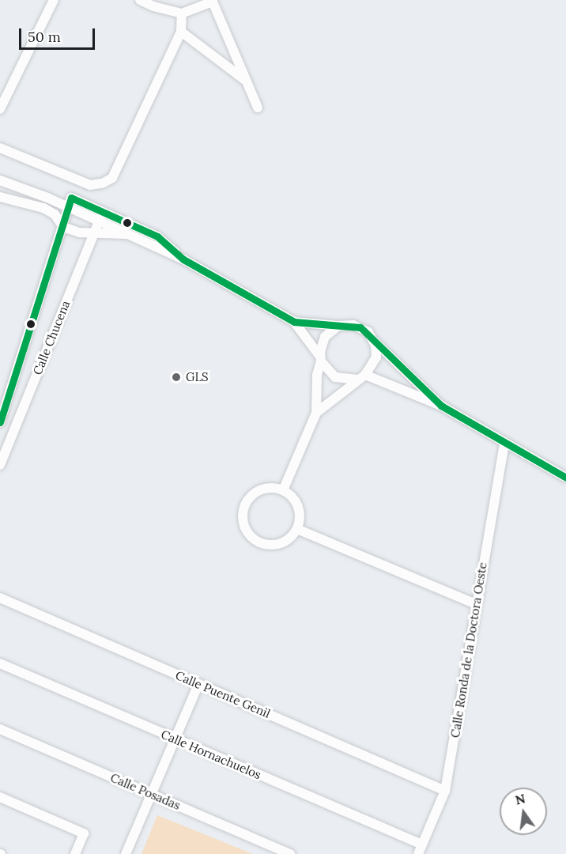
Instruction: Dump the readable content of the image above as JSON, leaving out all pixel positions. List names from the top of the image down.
{
  "streets": {
    "street": [
      "Calle Chucena",
      "Calle Ronda de la Doctora Oeste",
      "Calle Puente Genil",
      "Calle Hornachuelos",
      "Calle Posadas"
    ]
  },
  "crossings": [
    ["Calle Ronda de la Doctora Oeste", "Calle Puente Genil"],
    ["Calle Ronda de la Doctora Oeste", "Calle Hornachuelos"]
  ],
  "places": ["GLS"],
  "scale_bar": "50 m",
  "north": "top"
}
